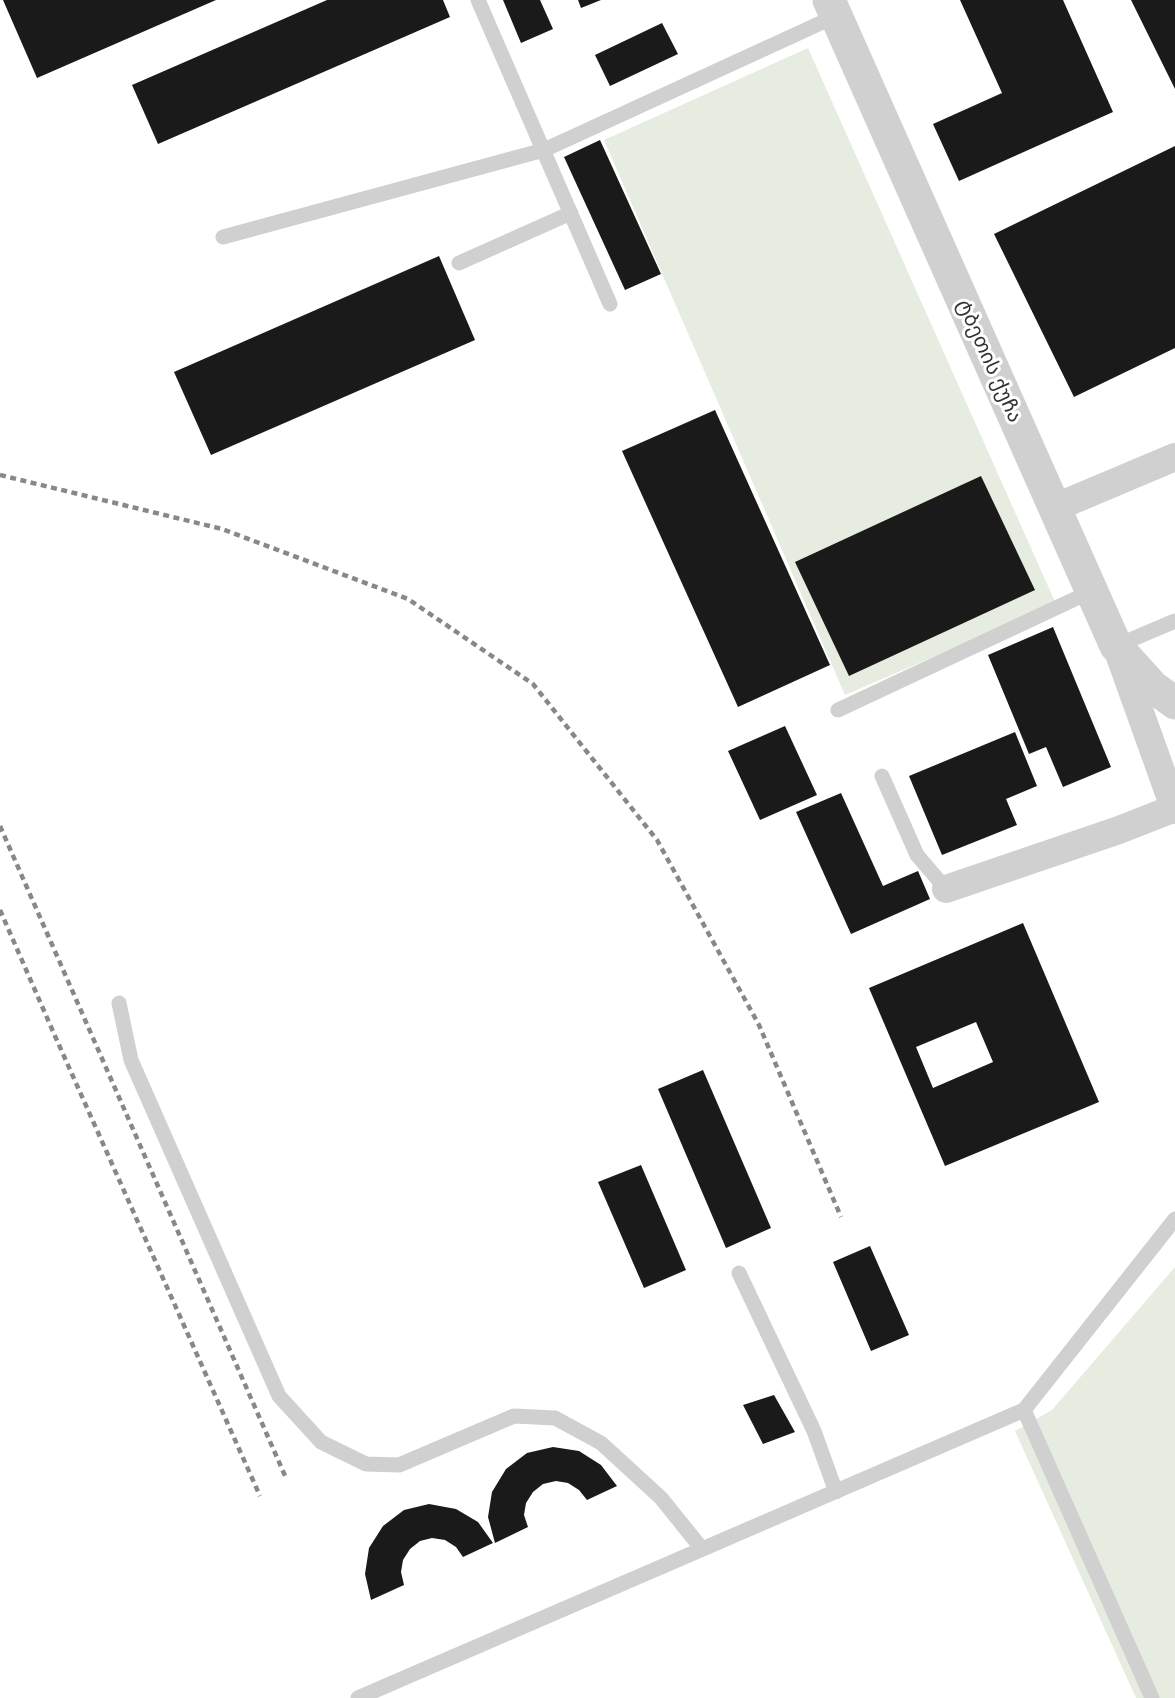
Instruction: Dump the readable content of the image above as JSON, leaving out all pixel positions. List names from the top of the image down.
{
  "streets": {
    "street": ["ტბეთის ქუჩა"]
  }
}
